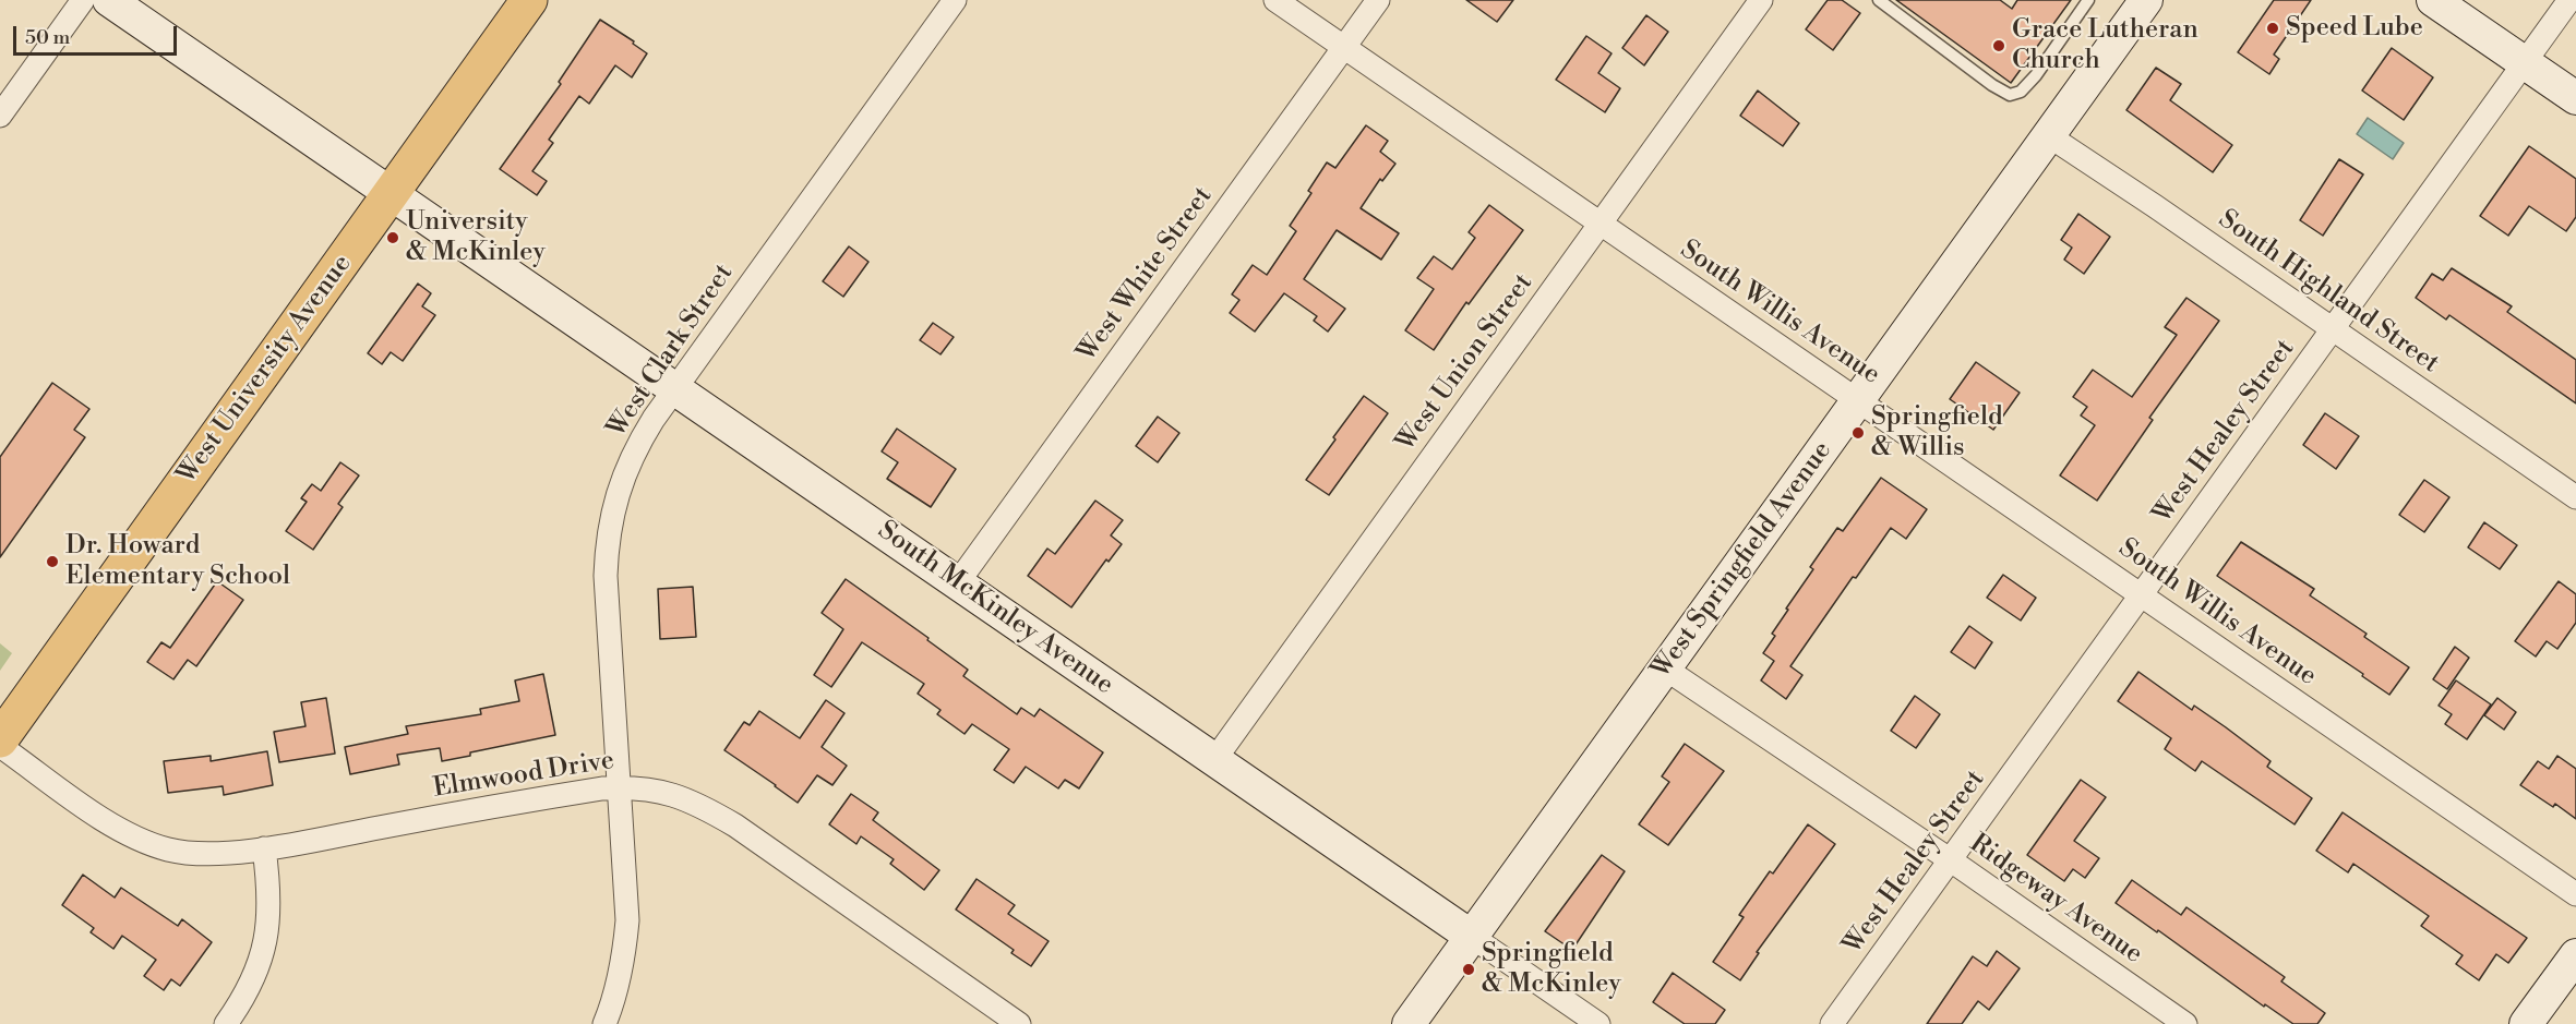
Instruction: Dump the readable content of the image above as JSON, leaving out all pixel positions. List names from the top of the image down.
{
  "streets": {
    "main road": ["West University Avenue"],
    "street": [
      "West White Street",
      "South Highland Street",
      "South Willis Avenue",
      "West Clark Street",
      "West Union Street",
      "West Healey Street",
      "West Springfield Avenue",
      "South McKinley Avenue",
      "Elmwood Drive",
      "Ridgeway Avenue"
    ]
  },
  "crossings": [
    ["West White Street", "South Willis Avenue"],
    ["West White Street", "South McKinley Avenue"],
    ["South Highland Street", "West Healey Street"],
    ["South Highland Street", "West Springfield Avenue"],
    ["South Willis Avenue", "West Union Street"],
    ["South Willis Avenue", "West Healey Street"],
    ["South Willis Avenue", "West Springfield Avenue"],
    ["West Clark Street", "South McKinley Avenue"],
    ["West Clark Street", "Elmwood Drive"],
    ["West Union Street", "South McKinley Avenue"],
    ["West University Avenue", "South McKinley Avenue"],
    ["West Healey Street", "Ridgeway Avenue"],
    ["West Springfield Avenue", "South McKinley Avenue"],
    ["West Springfield Avenue", "Ridgeway Avenue"]
  ],
  "places": [
    "Speed Lube",
    "Grace Lutheran Church",
    "University & McKinley",
    "Springfield & Willis",
    "Dr. Howard Elementary School",
    "Springfield & McKinley"
  ],
  "scale_bar": "50 m"
}
